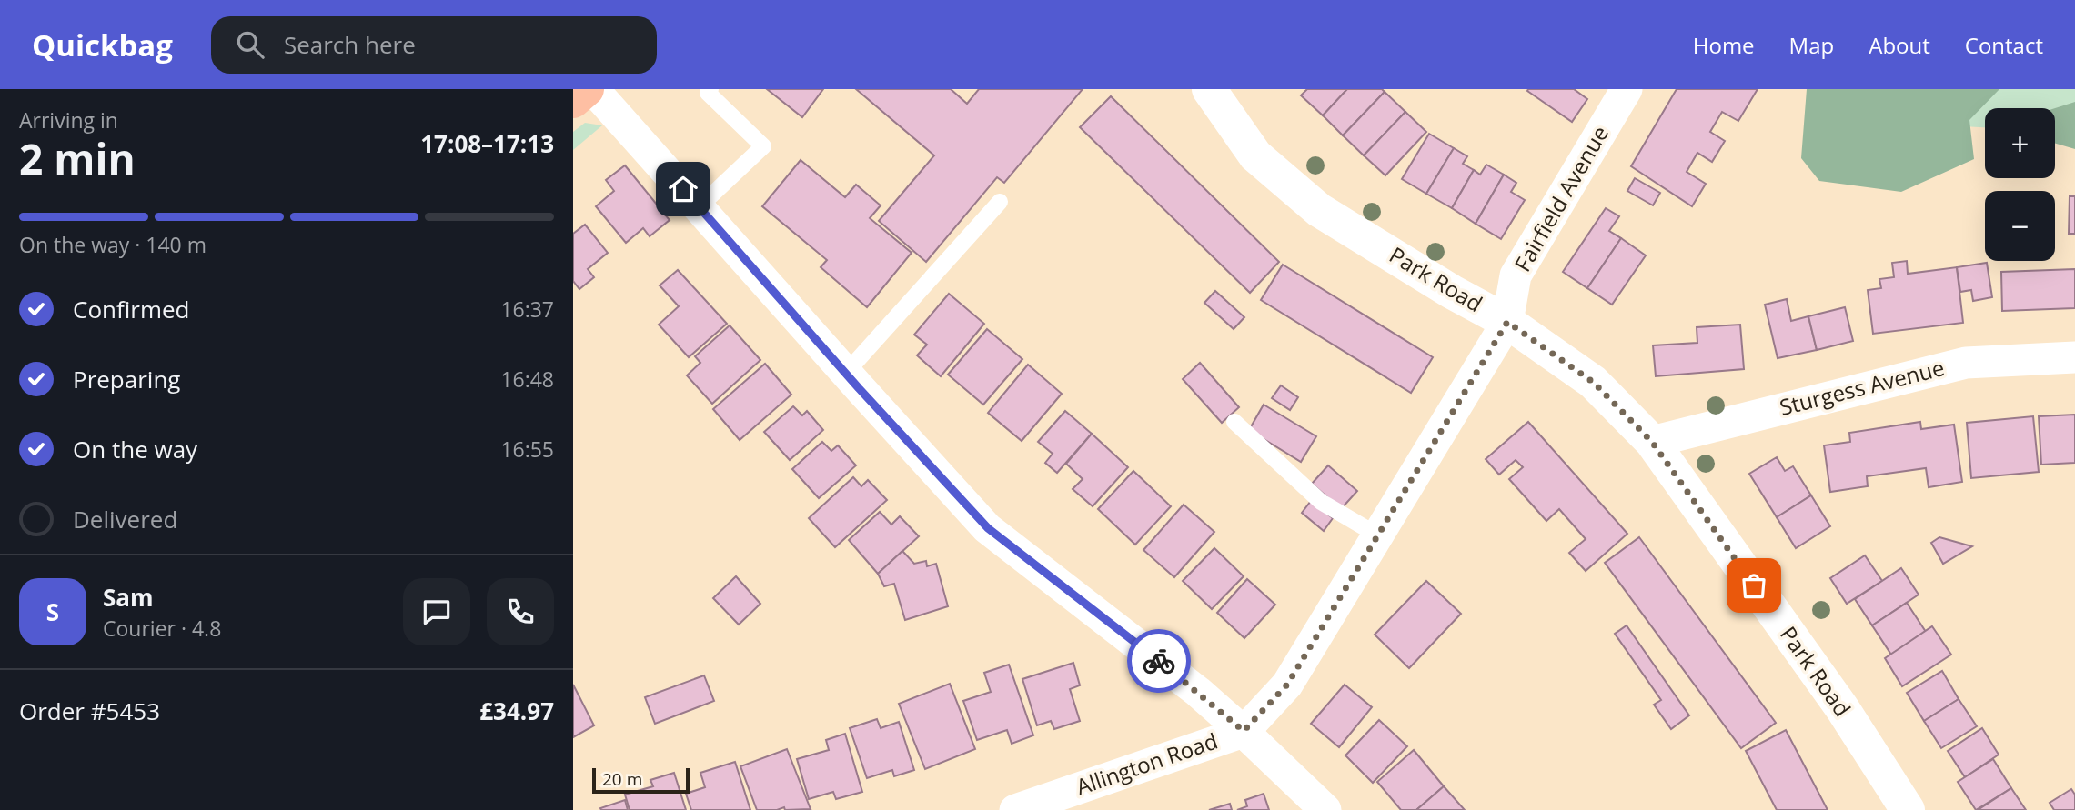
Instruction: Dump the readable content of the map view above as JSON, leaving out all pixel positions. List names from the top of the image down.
{
  "streets": {
    "street": [
      "Fairfield Avenue",
      "Park Road",
      "Sturgess Avenue",
      "Allington Road"
    ]
  },
  "crossings": [
    ["Fairfield Avenue", "Park Road"],
    ["Fairfield Avenue", "Allington Road"],
    ["Park Road", "Sturgess Avenue"]
  ],
  "scale_bar": "20 m",
  "page": {
    "header": "Quickbag",
    "search": "Search here",
    "nav": [
      "Home",
      "Map",
      "About",
      "Contact"
    ],
    "heading": ["2 min", "Arriving in", "17:08–17:13"],
    "panel": [
      "Sam",
      "Courier · 4.8",
      "Order #5453",
      "£34.97"
    ],
    "map_buttons": ["+", "−"],
    "bar": "On the way · 140 m",
    "list": [
      ["Confirmed", "16:37"],
      ["Preparing", "16:48"],
      ["On the way", "16:55"],
      "Delivered"
    ],
    "round": "S",
    "scale": "20 m"
  }
}
